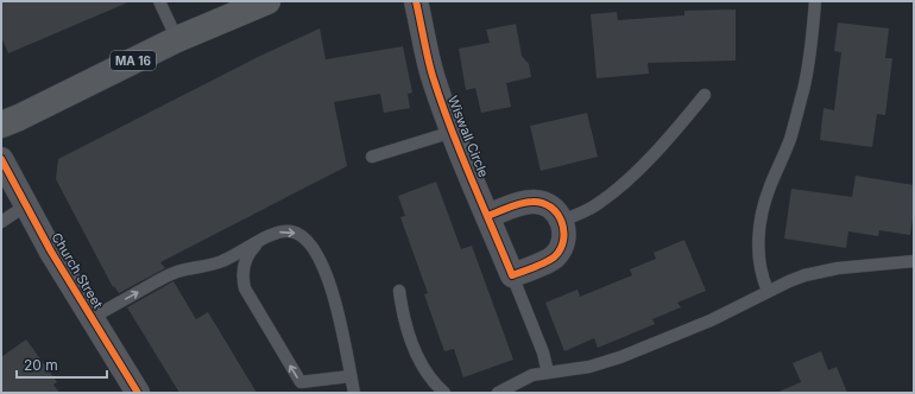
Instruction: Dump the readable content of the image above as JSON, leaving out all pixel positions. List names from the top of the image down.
{
  "streets": {
    "main road": ["MA 16"],
    "street": ["Wiswall Circle", "Church Street"]
  },
  "scale_bar": "20 m"
}
